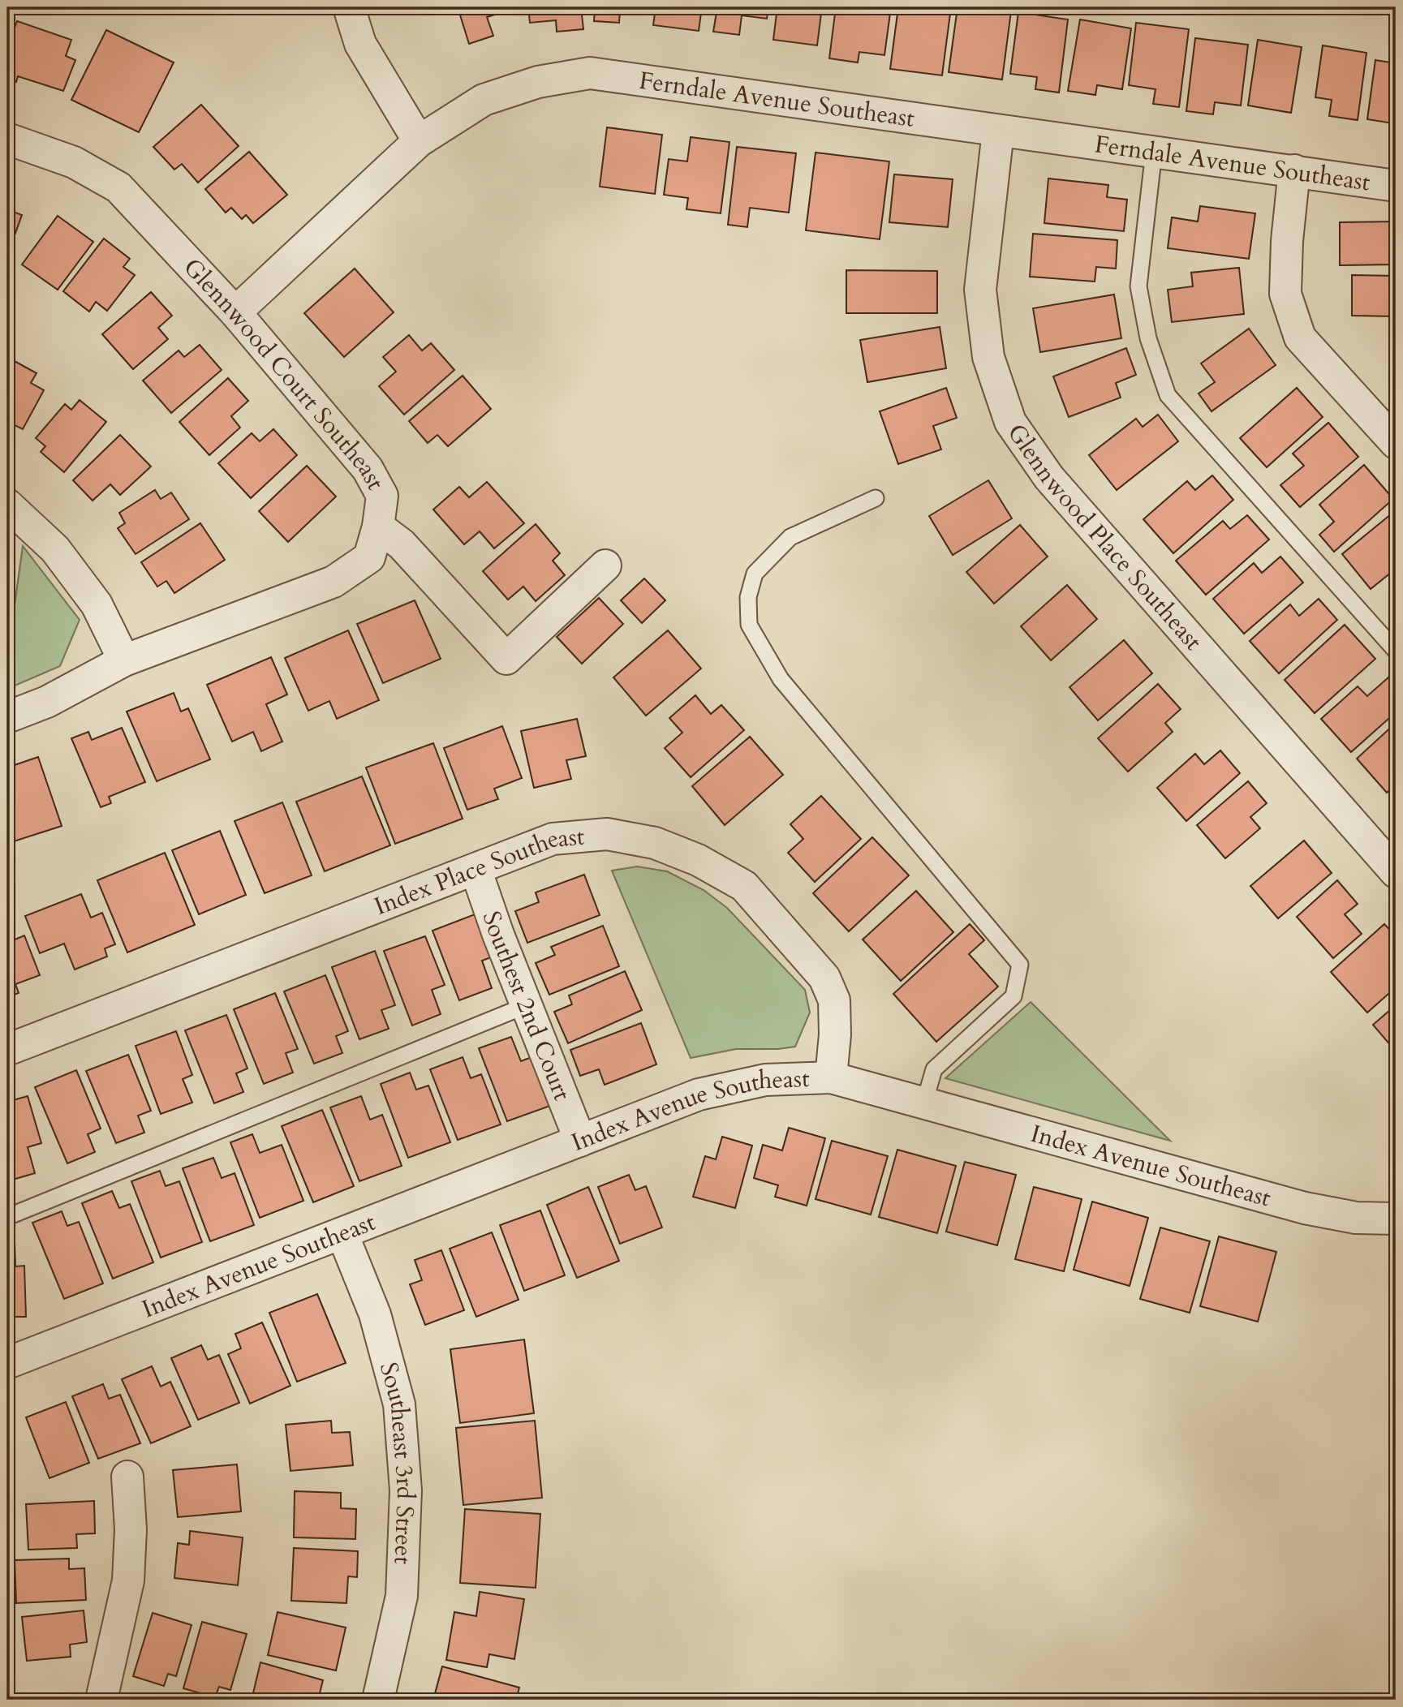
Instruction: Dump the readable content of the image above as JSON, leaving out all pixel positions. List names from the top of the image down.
{
  "streets": {
    "street": [
      "Ferndale Avenue Southeast",
      "Glennwood Court Southeast",
      "Glennwood Place Southeast",
      "Index Place Southeast",
      "Southest 2nd Court",
      "Index Avenue Southeast",
      "Southeast 3rd Street"
    ]
  },
  "crossings": [
    ["Ferndale Avenue Southeast", "Glennwood Court Southeast"],
    ["Ferndale Avenue Southeast", "Glennwood Place Southeast"],
    ["Index Place Southeast", "Southest 2nd Court"],
    ["Index Place Southeast", "Index Avenue Southeast"],
    ["Southest 2nd Court", "Index Avenue Southeast"],
    ["Index Avenue Southeast", "Southeast 3rd Street"]
  ]
}
